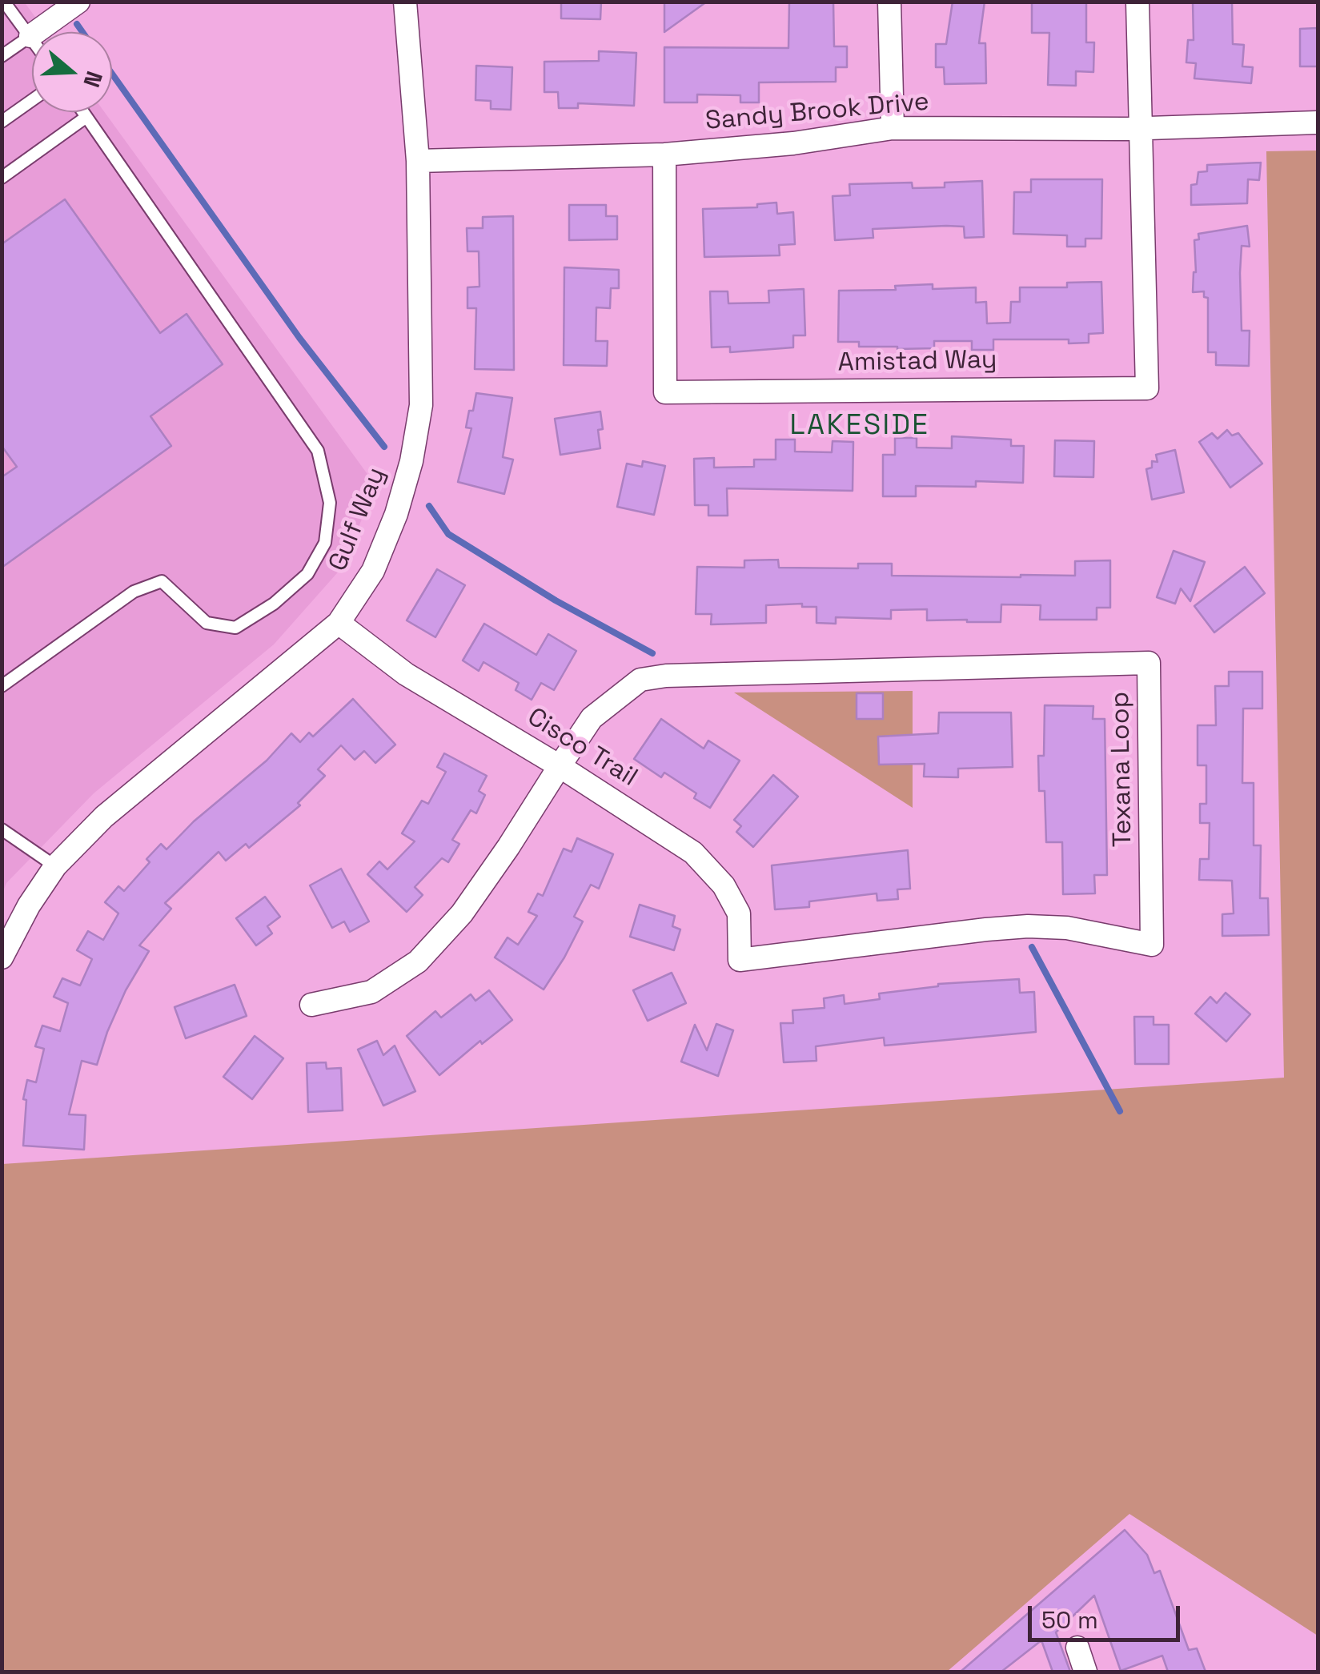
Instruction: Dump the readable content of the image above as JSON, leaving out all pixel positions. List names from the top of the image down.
{
  "streets": {
    "street": [
      "Sandy Brook Drive",
      "Amistad Way",
      "Gulf Way",
      "Cisco Trail",
      "Texana Loop"
    ]
  },
  "crossings": [
    ["Sandy Brook Drive", "Amistad Way"],
    ["Sandy Brook Drive", "Gulf Way"],
    ["Gulf Way", "Cisco Trail"],
    ["Cisco Trail", "Texana Loop"]
  ],
  "districts": ["LAKESIDE"],
  "scale_bar": "50 m",
  "north": "right"
}
